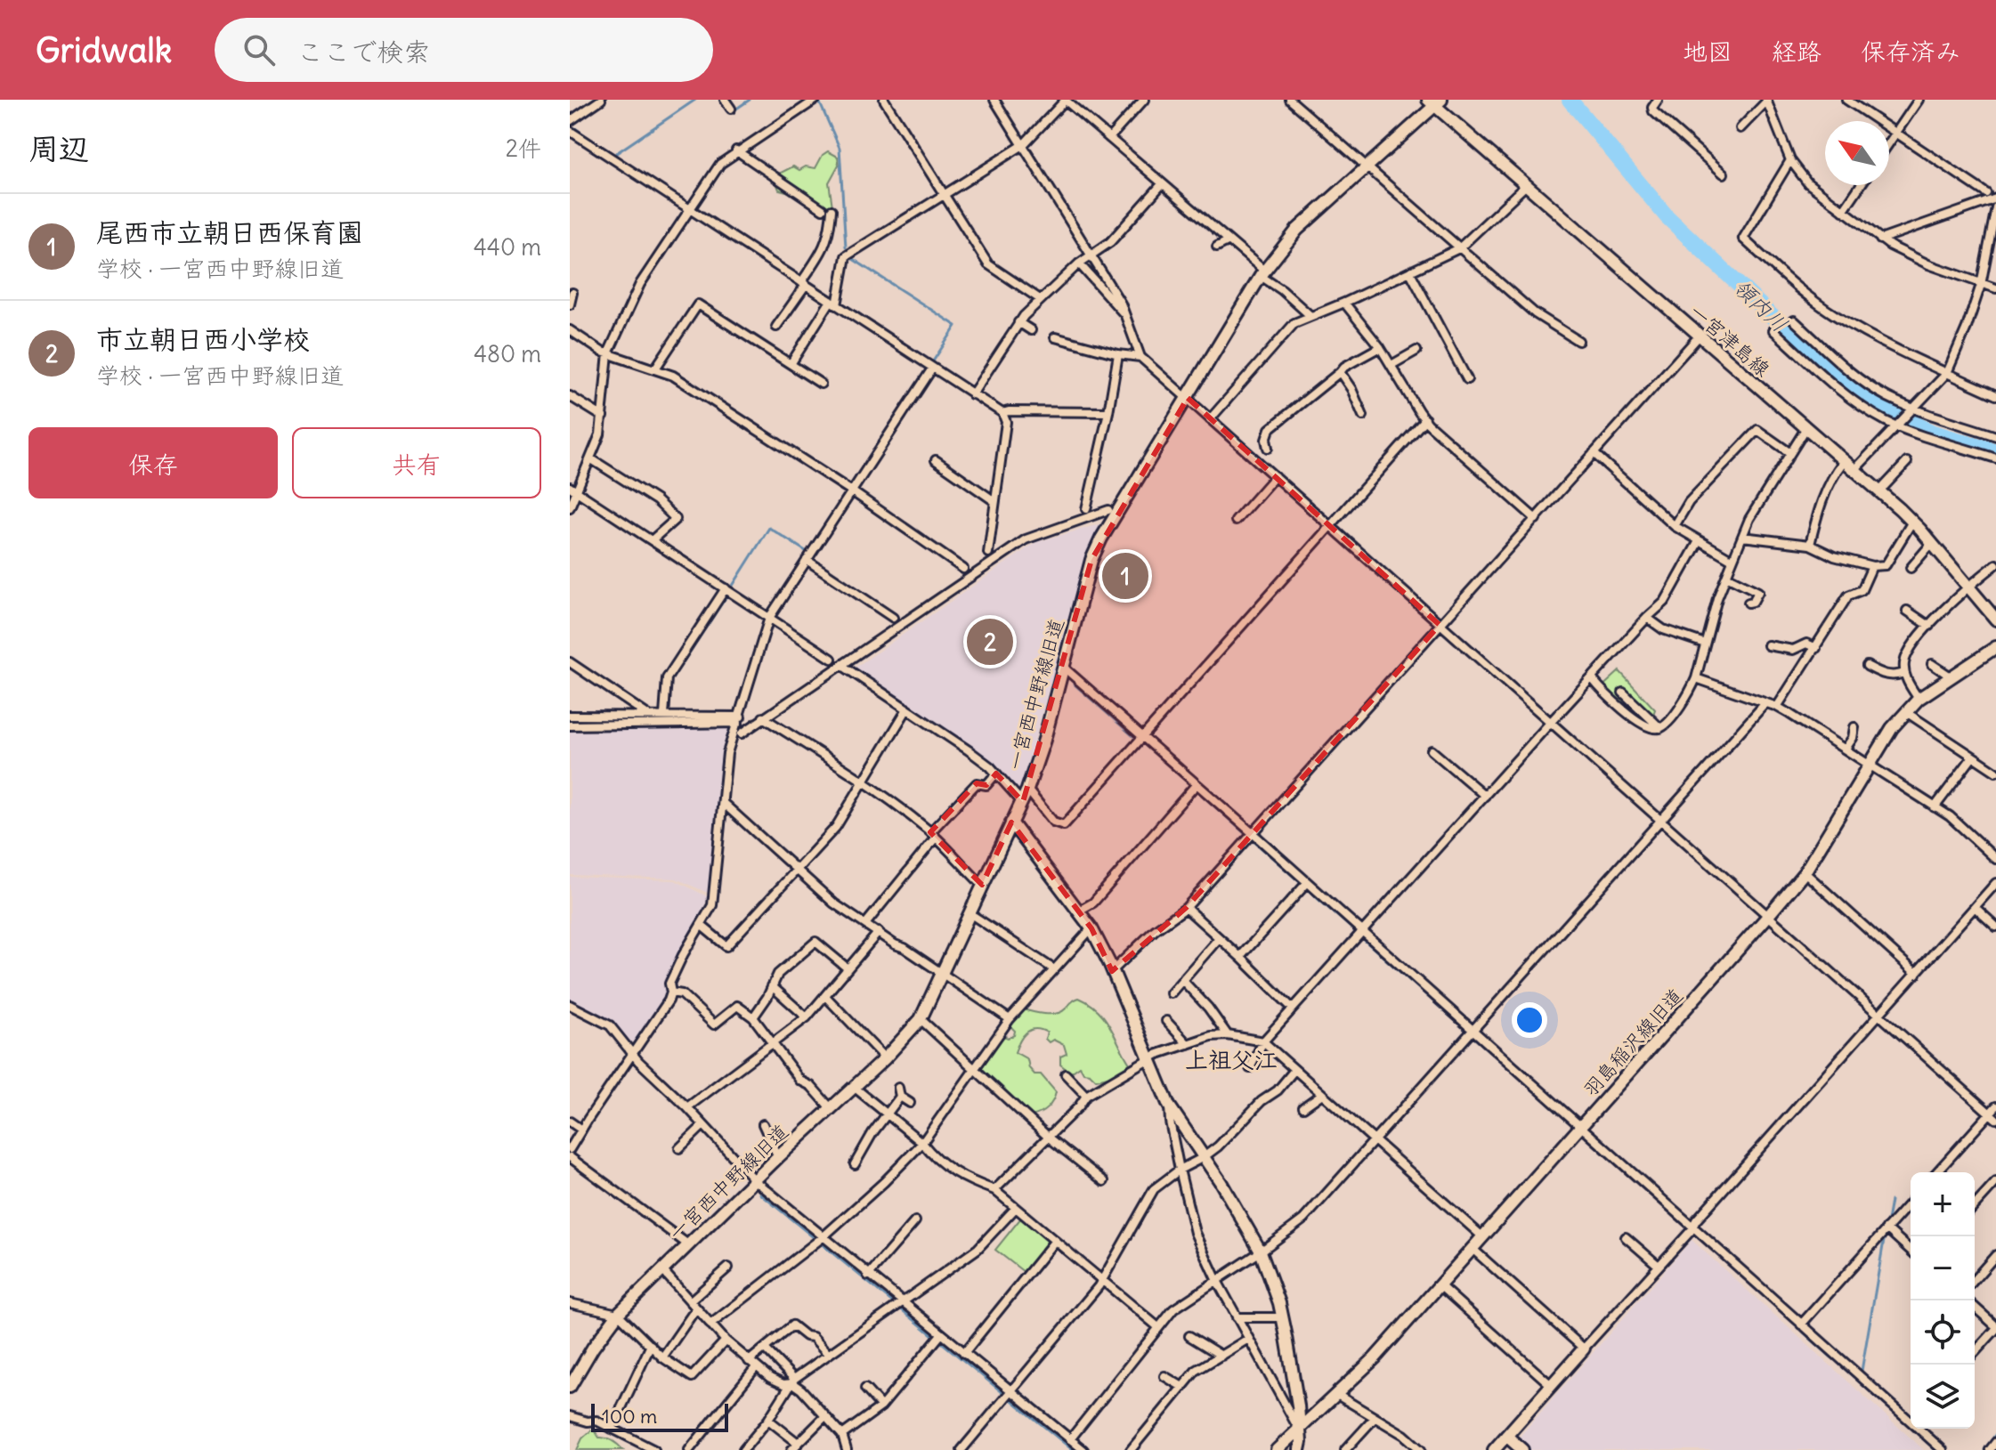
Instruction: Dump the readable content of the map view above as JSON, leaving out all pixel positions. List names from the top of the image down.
{
  "streets": {
    "street": ["一宮津島線", "一宮西中野線旧道", "羽島稲沢線旧道"]
  },
  "crossings": [
    ["一宮津島線", "一宮西中野線旧道"]
  ],
  "districts": ["上祖父江"],
  "water": ["領内川"],
  "scale_bar": "100 m",
  "north": "top left",
  "page": {
    "header": "Gridwalk",
    "search": "ここで検索",
    "nav": ["地図", "経路", "保存済み"],
    "heading": ["周辺", "2件"],
    "list": [
      {
        "mark": "1",
        "name": "尾西市立朝日西保育園",
        "note": "学校 · 一宮西中野線旧道",
        "value": "440 m"
      },
      {
        "mark": "2",
        "name": "市立朝日西小学校",
        "note": "学校 · 一宮西中野線旧道",
        "value": "480 m"
      }
    ],
    "buttons": ["保存", "共有"],
    "pins": ["1", "2"],
    "map_buttons": ["+", "−"],
    "scale": "100 m"
  }
}
